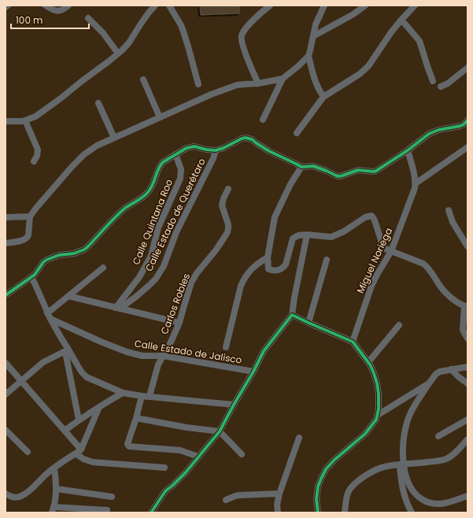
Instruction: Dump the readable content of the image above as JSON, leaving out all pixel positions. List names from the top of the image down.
{
  "streets": {
    "street": [
      "Calle Estado de Querétaro",
      "Calle Quintana Roo",
      "Miguel Noriega",
      "Carlos Robles",
      "Calle Estado de Jalisco"
    ]
  },
  "crossings": [
    ["Calle Estado de Querétaro", "Calle Quintana Roo"],
    ["Carlos Robles", "Calle Estado de Jalisco"]
  ],
  "scale_bar": "100 m"
}
